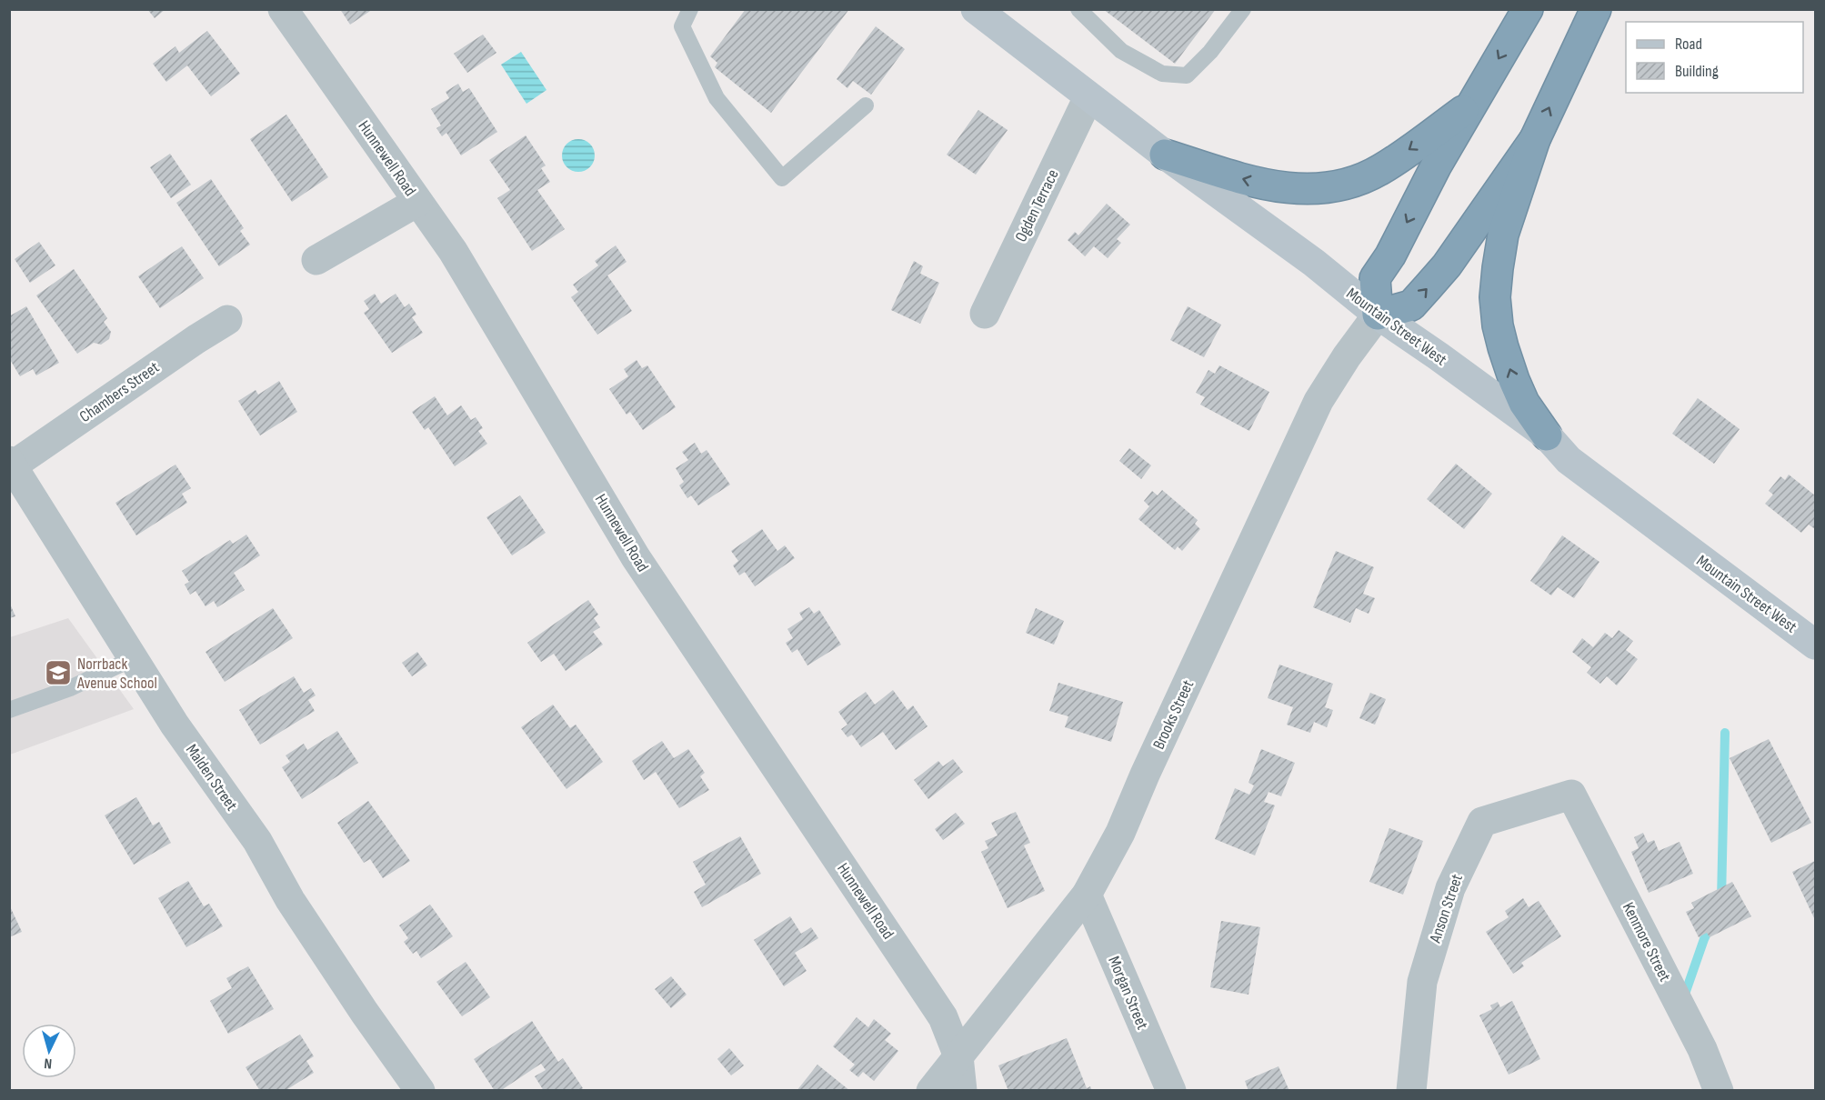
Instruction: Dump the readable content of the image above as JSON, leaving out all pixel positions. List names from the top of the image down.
{
  "streets": {
    "main road": ["Mountain Street West"],
    "street": [
      "Hunnewell Road",
      "Ogden Terrace",
      "Chambers Street",
      "Brooks Street",
      "Malden Street",
      "Anson Street",
      "Kenmore Street",
      "Morgan Street"
    ]
  },
  "crossings": [
    ["Hunnewell Road", "Brooks Street"],
    ["Ogden Terrace", "Mountain Street West"],
    ["Mountain Street West", "Brooks Street"],
    ["Chambers Street", "Malden Street"],
    ["Brooks Street", "Morgan Street"],
    ["Anson Street", "Kenmore Street"]
  ],
  "places": {
    "school or university": ["Norrback Avenue School"]
  },
  "legend": ["Road", "Building"],
  "north": "bottom"
}
